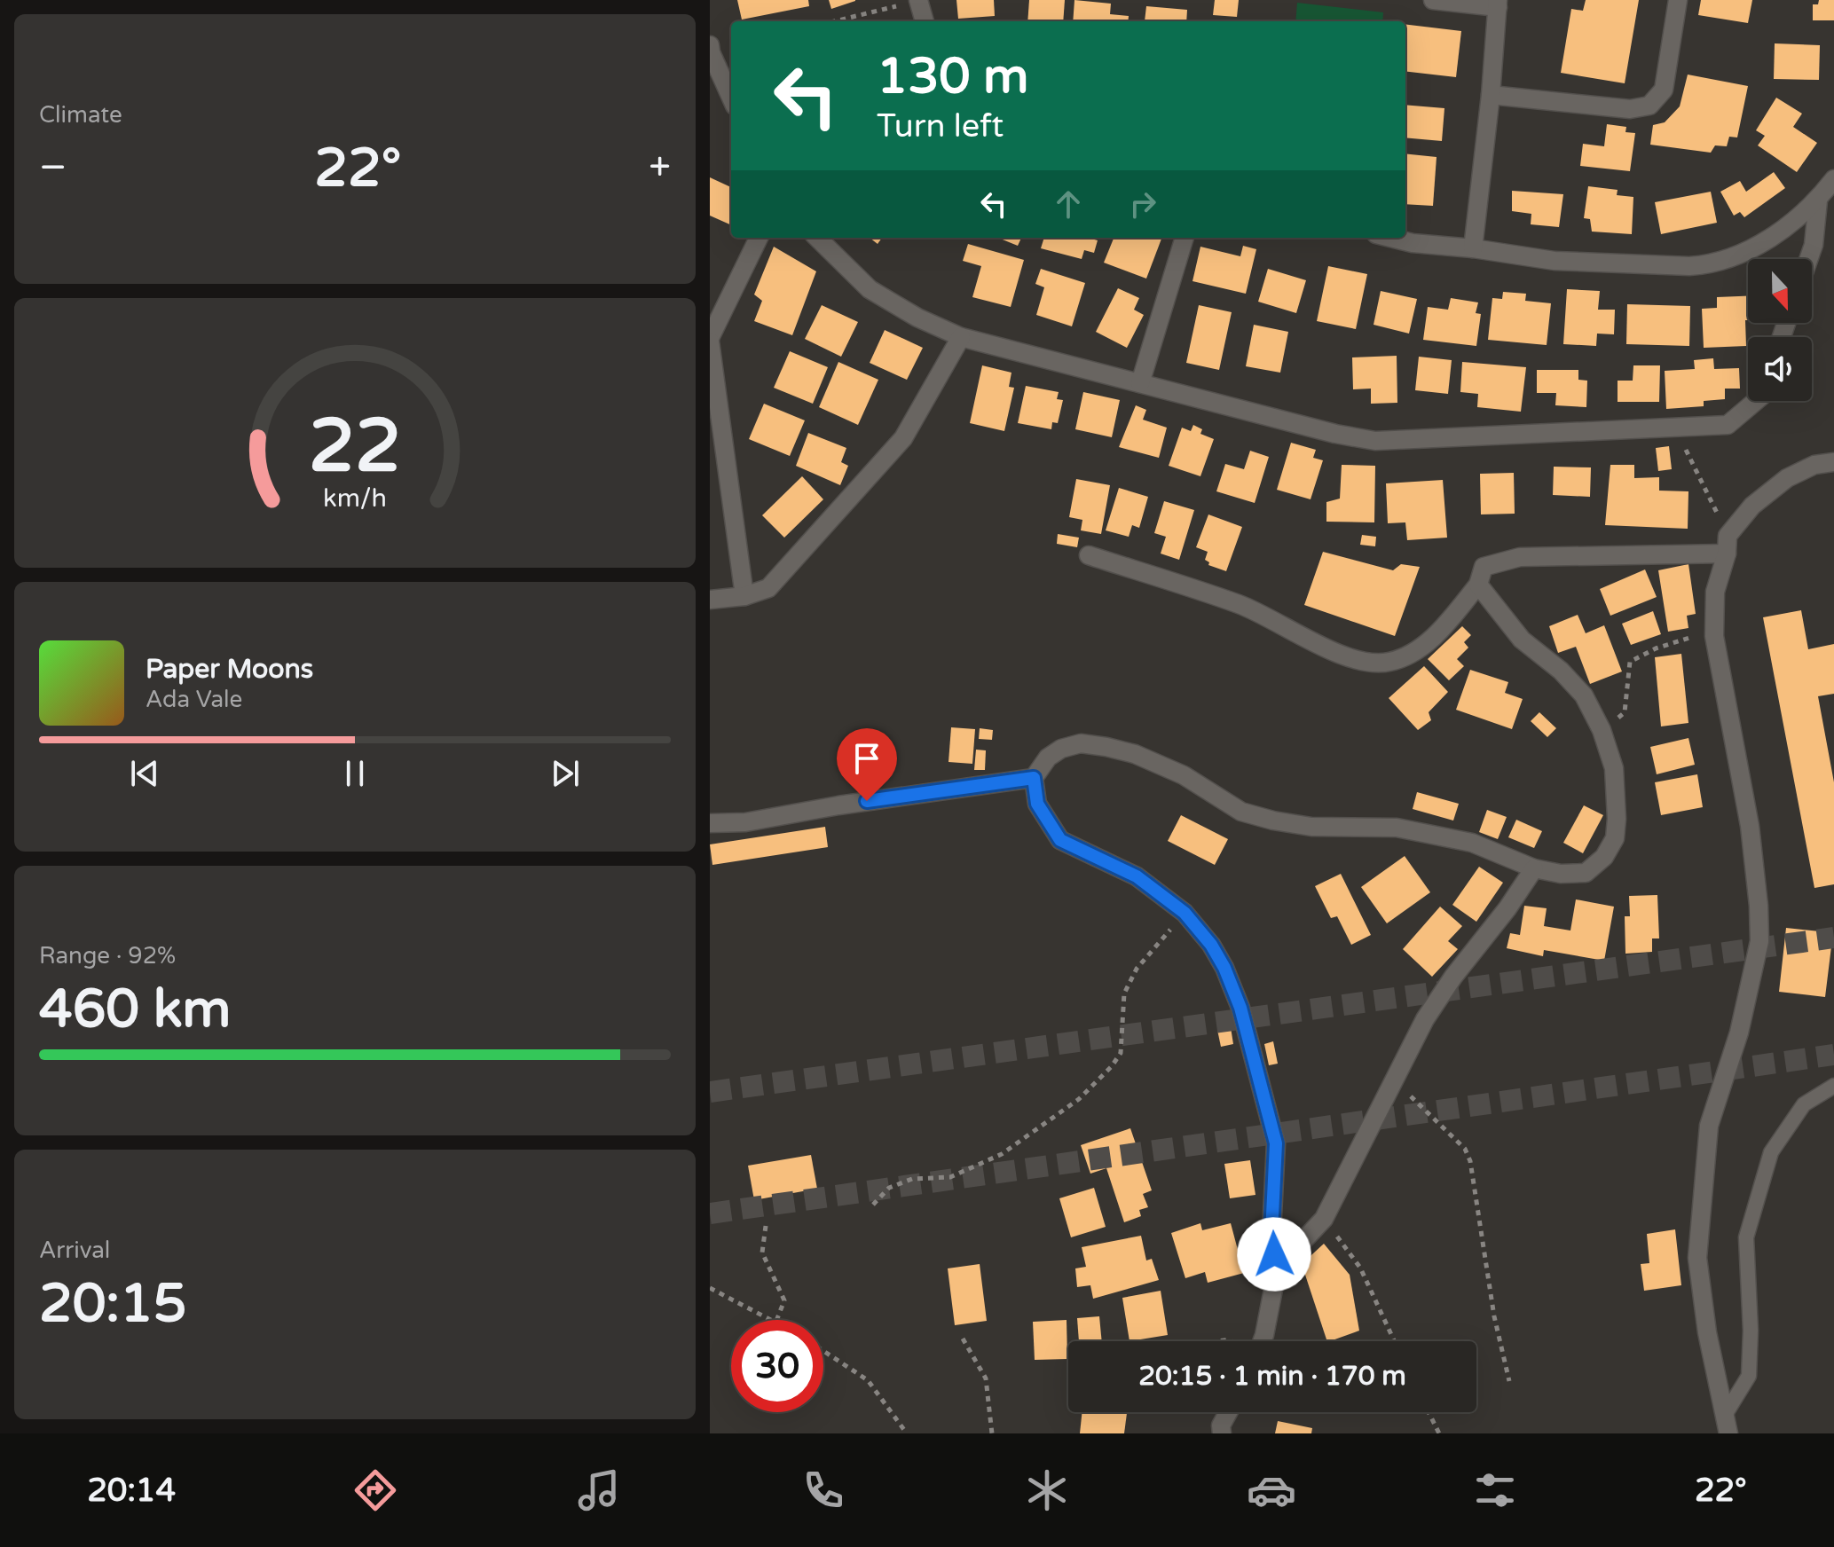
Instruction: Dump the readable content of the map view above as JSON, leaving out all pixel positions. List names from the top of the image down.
{
  "north": "bottom",
  "page": {
    "tile": [
      "Climate",
      ["Range · 92%", "460 km"],
      ["Arrival", "20:15"]
    ],
    "turn": ["130 m", "Turn left"],
    "heat": ["−", "22°", "+"],
    "song": ["Paper Moons", "Ada Vale"],
    "limit": "30",
    "trip": "20:15 · 1 min · 170 m",
    "tabs": ["20:14", "22°"],
    "gauge": ["22", "km/h"]
  }
}
